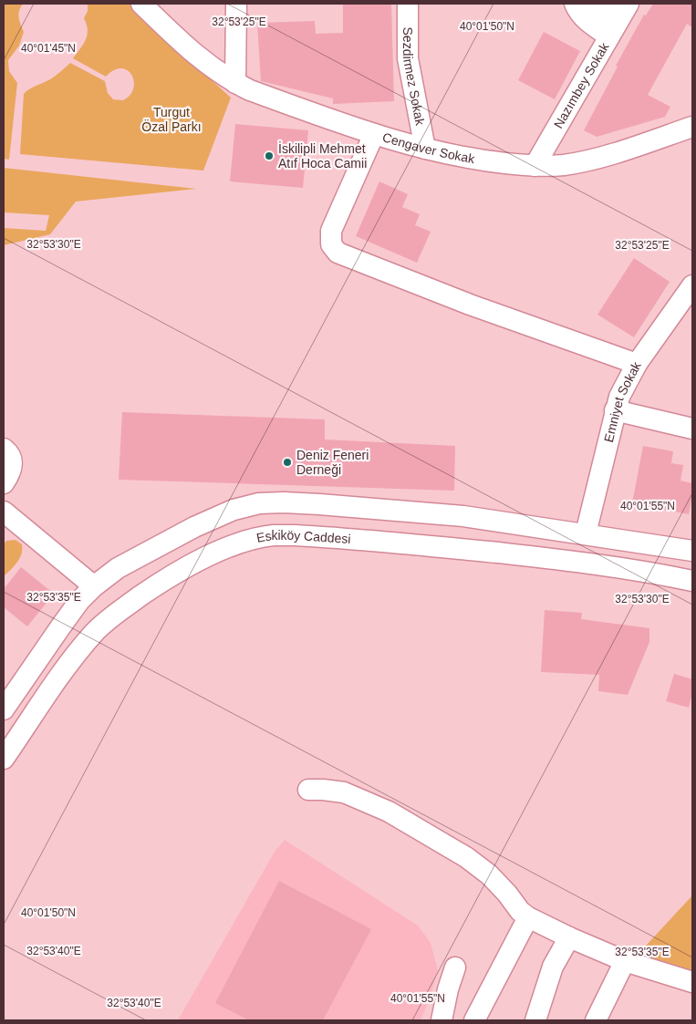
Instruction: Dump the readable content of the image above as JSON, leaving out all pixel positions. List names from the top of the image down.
{
  "streets": {
    "street": [
      "Sezdirmez Sokak",
      "Nazımbey Sokak",
      "Cengaver Sokak",
      "Emniyet Sokak",
      "Eskiköy Caddesi"
    ]
  },
  "crossings": [
    ["Sezdirmez Sokak", "Cengaver Sokak"],
    ["Nazımbey Sokak", "Cengaver Sokak"]
  ],
  "parks": ["Turgut Özal Parkı"],
  "places": ["İskilipli Mehmet Atıf Hoca Camii", "Deniz Feneri Derneği"],
  "coordinates": [
    "32°53'25\"E",
    "40°01'50\"N",
    "40°01'45\"N",
    "32°53'30\"E",
    "40°01'55\"N",
    "32°53'35\"E",
    "32°53'40\"E"
  ]
}
